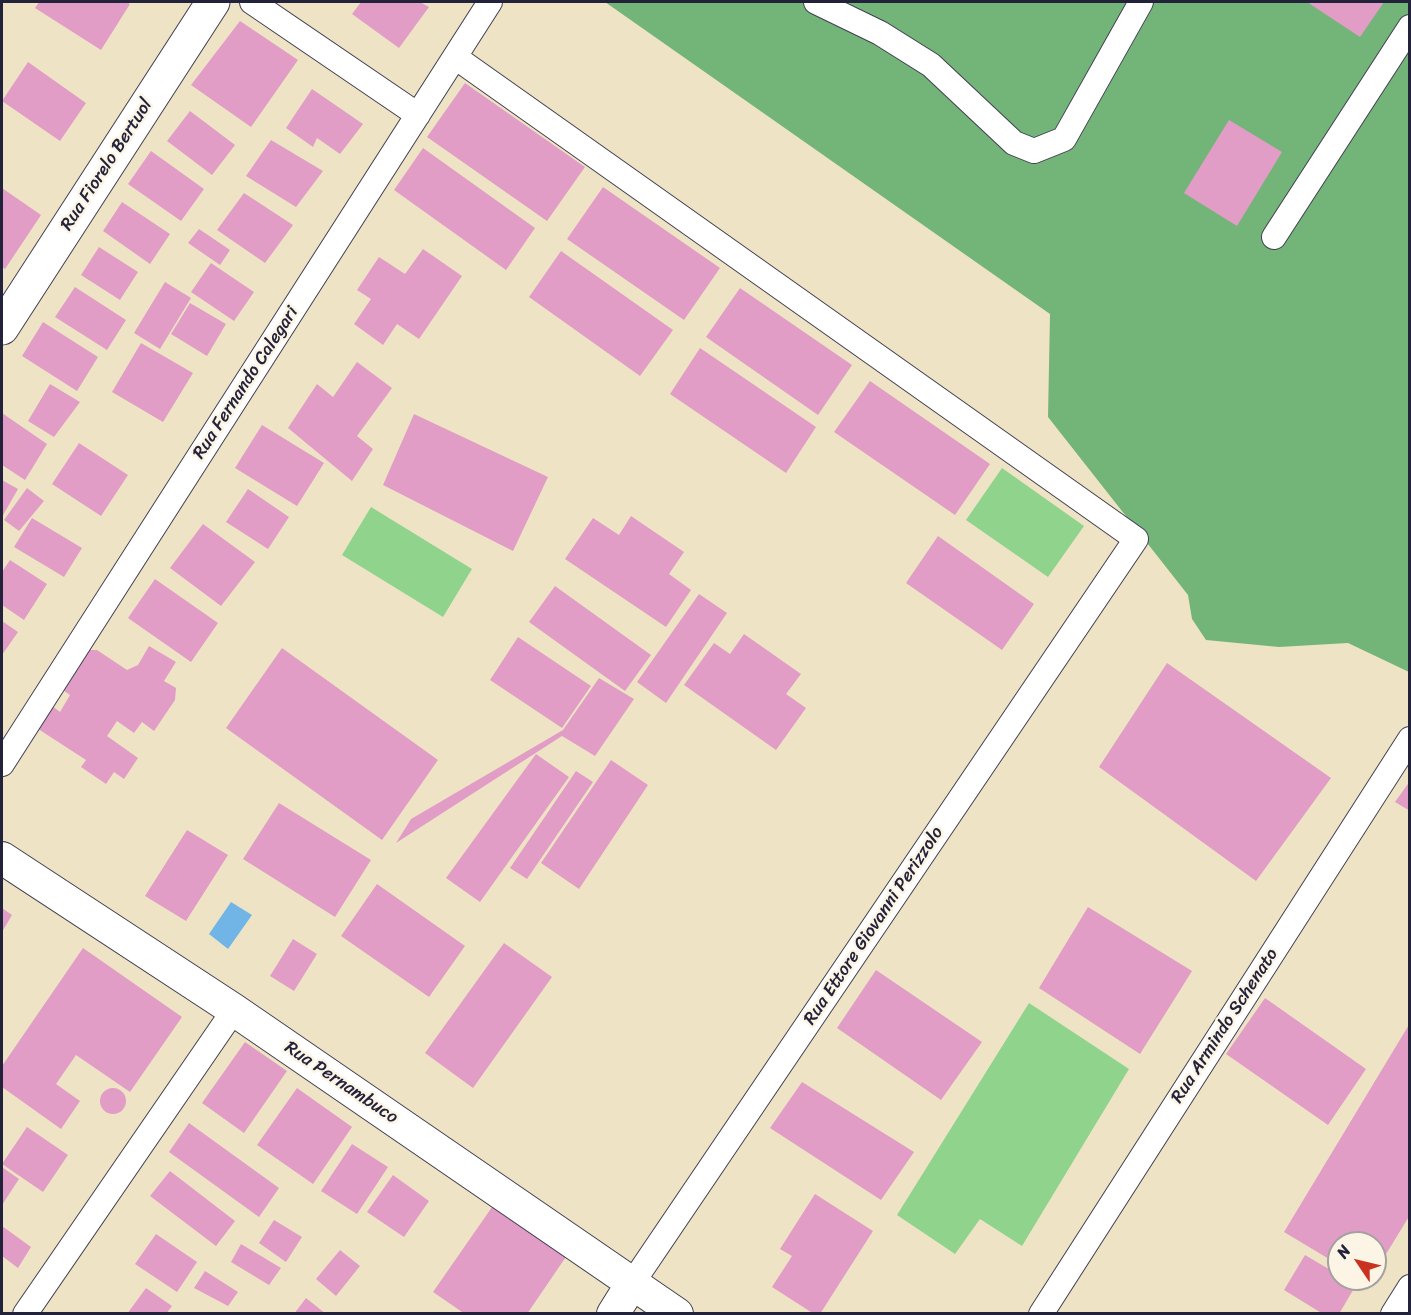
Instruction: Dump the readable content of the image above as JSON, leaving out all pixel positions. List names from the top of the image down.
{
  "streets": {
    "main road": ["Rua Fiorelo Bertuol"],
    "street": [
      "Rua Fernando Calegari",
      "Rua Ettore Giovanni Perizzolo",
      "Rua Armindo Schenato",
      "Rua Pernambuco"
    ]
  },
  "crossings": [
    ["Rua Fernando Calegari", "Rua Ettore Giovanni Perizzolo"],
    ["Rua Ettore Giovanni Perizzolo", "Rua Pernambuco"]
  ],
  "north": "top left"
}
